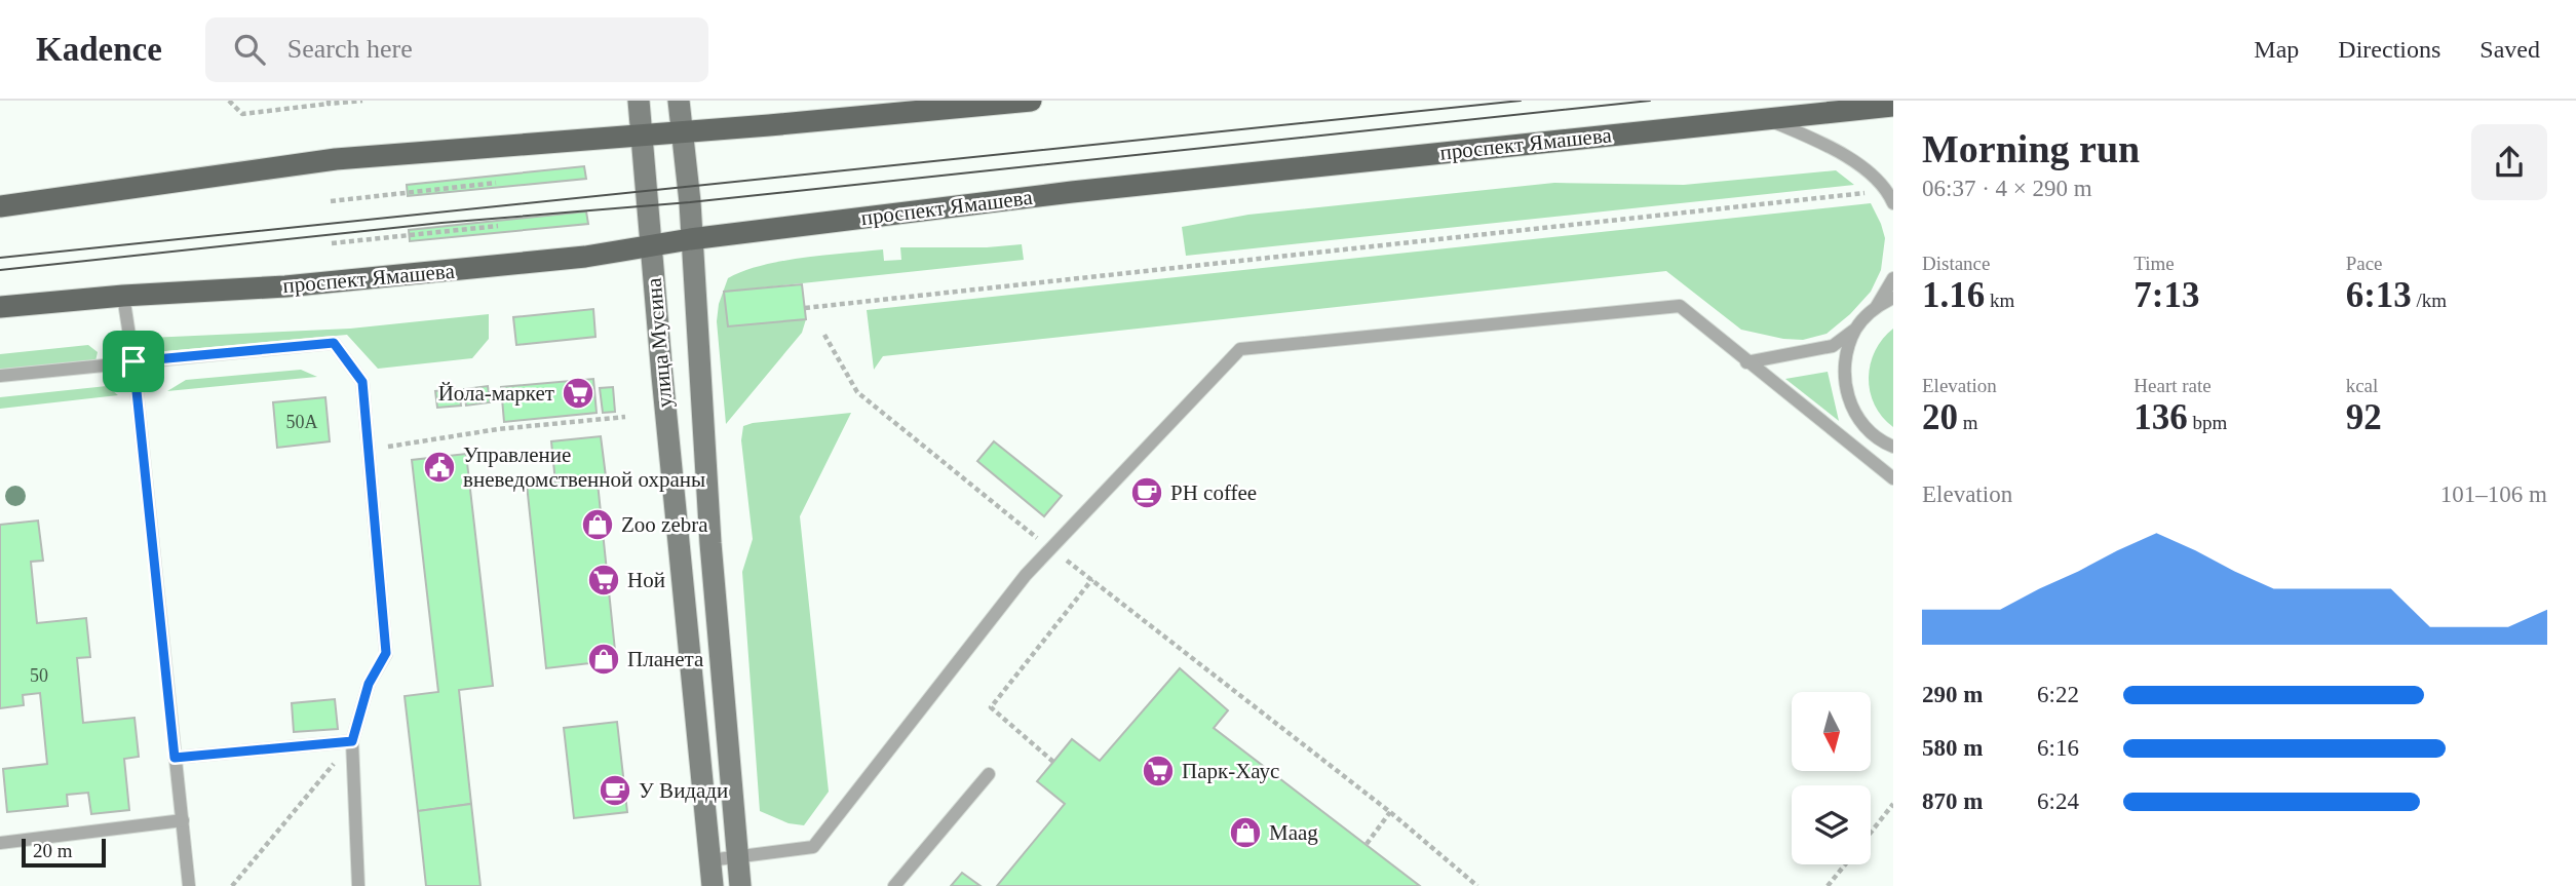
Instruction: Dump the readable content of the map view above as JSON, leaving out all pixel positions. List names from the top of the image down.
{
  "streets": {
    "main road": ["проспект Ямашева"],
    "street": ["улица Мусина"]
  },
  "crossings": [
    ["проспект Ямашева", "улица Мусина"]
  ],
  "places": {
    "supermarket": ["Йола-маркет", "Ной", "Парк-Хаус"],
    "public building": ["Управление вневедомственной охраны"],
    "cafe": ["PH coffee", "У Видади"],
    "shop": ["Zoo zebra", "Планета", "Maag"]
  },
  "house_numbers": ["50А", "50"],
  "scale_bar": "20 m",
  "north": "bottom",
  "page": {
    "header": "Kadence",
    "search": "Search here",
    "nav": ["Map", "Directions", "Saved"],
    "heading": ["Morning run", "06:37 · 4 × 290 m"],
    "stats": [
      ["Distance", "1.16 km"],
      ["Time", "7:13"],
      ["Pace", "6:13 /km"],
      ["Elevation", "20 m"],
      ["Heart rate", "136 bpm"],
      ["kcal", "92"]
    ],
    "chart": ["Elevation", "101–106 m"],
    "list": [
      {
        "name": "290 m",
        "note": "6:22"
      },
      {
        "name": "580 m",
        "note": "6:16"
      },
      {
        "name": "870 m",
        "note": "6:24"
      }
    ],
    "scale": "20 m"
  }
}
